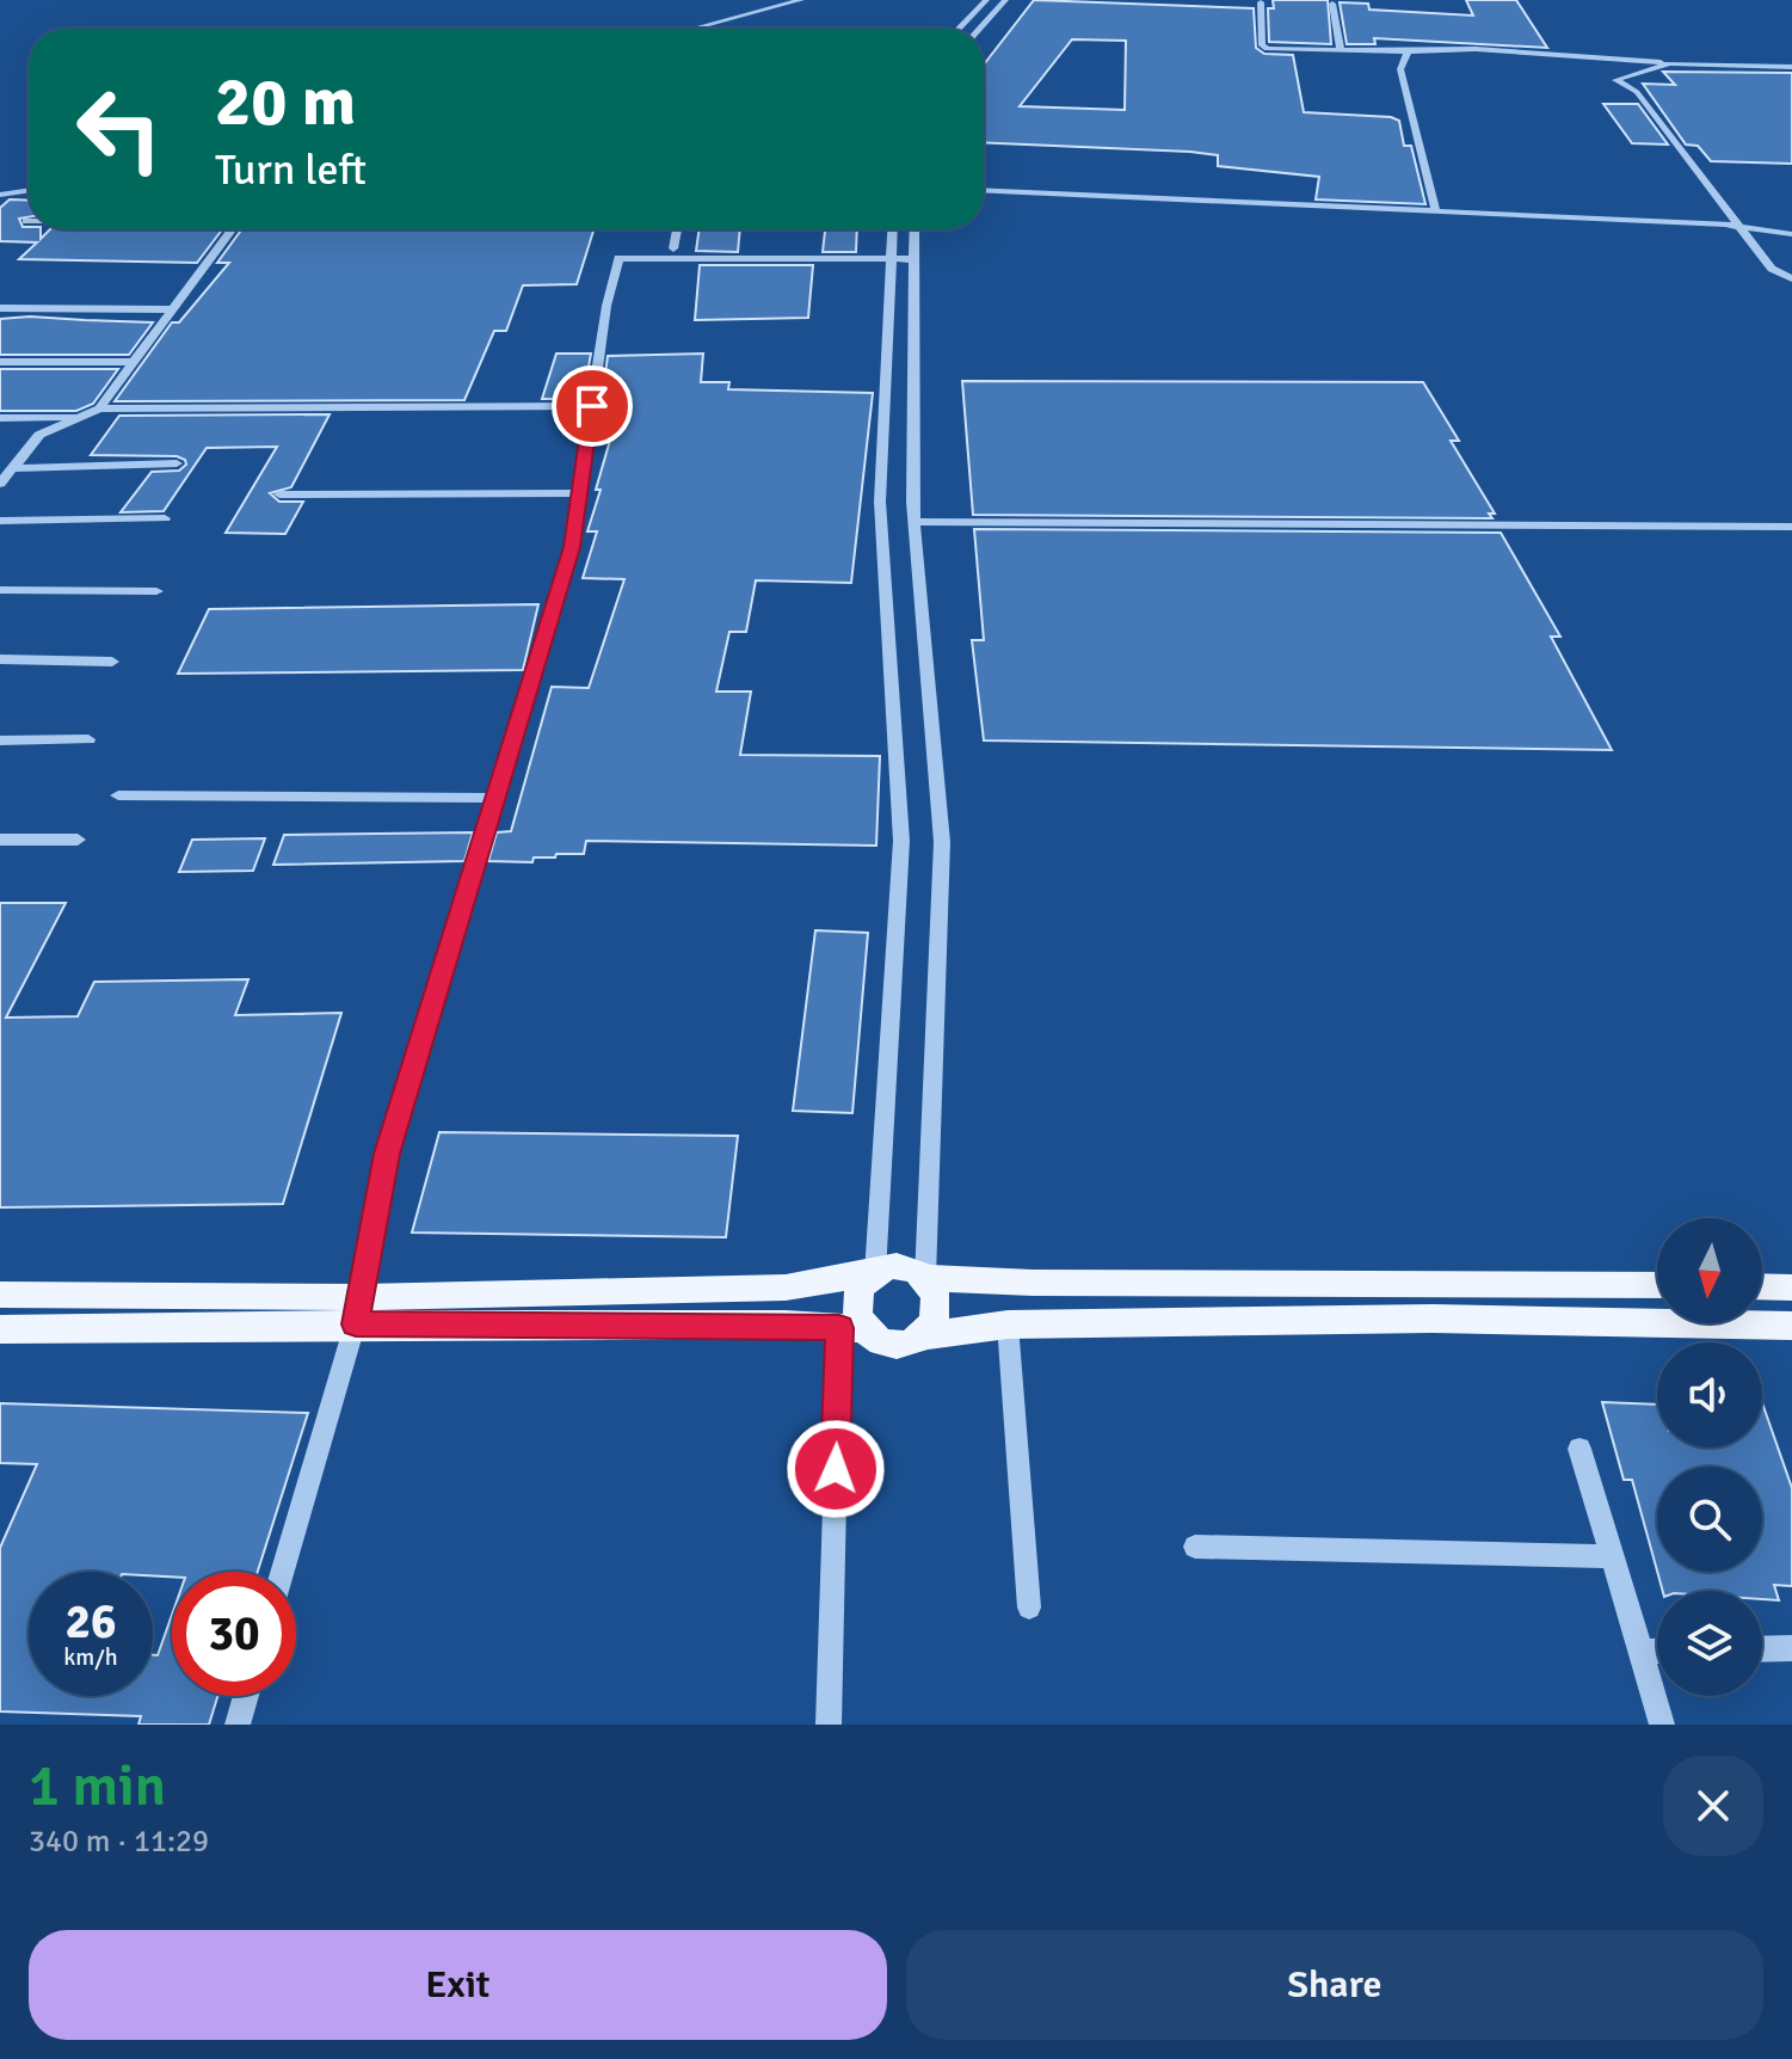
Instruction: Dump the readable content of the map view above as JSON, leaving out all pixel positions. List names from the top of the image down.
{
  "north": "bottom",
  "page": {
    "turn": ["20 m", "Turn left"],
    "speed": "26 km/h",
    "limit": "30",
    "heading": ["1 min", "340 m · 11:29"],
    "buttons": ["Exit", "Share"]
  }
}
